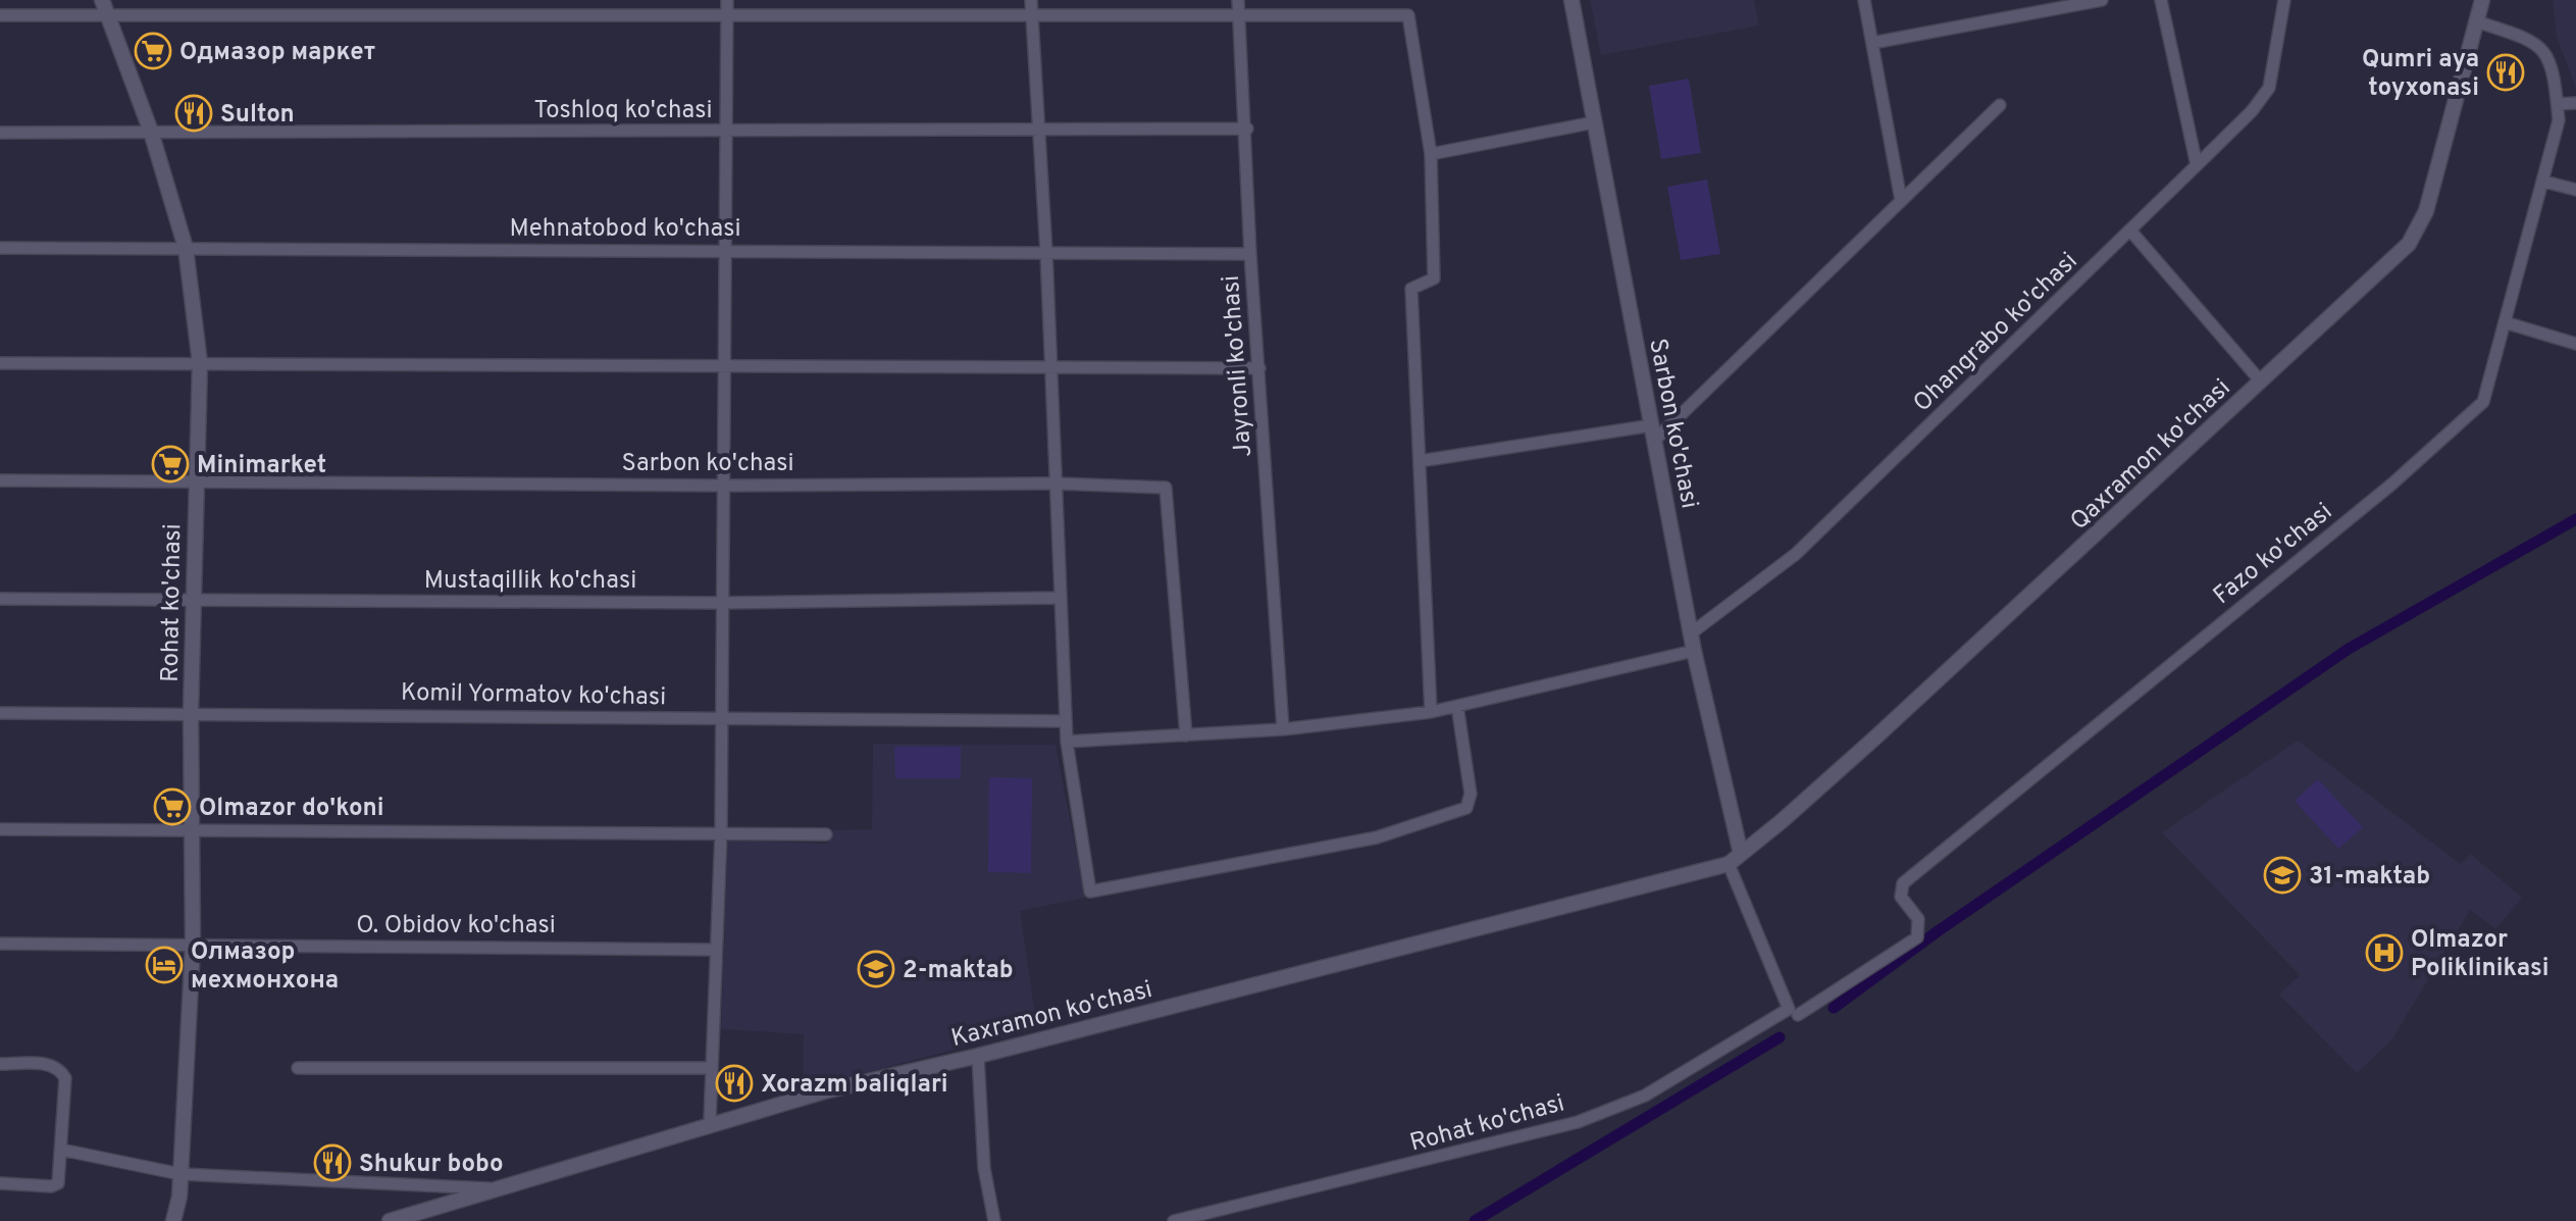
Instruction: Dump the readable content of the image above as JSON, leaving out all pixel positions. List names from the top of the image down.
{
  "streets": {
    "street": [
      "Toshloq ko'chasi",
      "Mehnatobod ko'chasi",
      "Ohangrabo ko'chasi",
      "Jayronli ko'chasi",
      "Sarbon ko'chasi",
      "Qaxramon ko'chasi",
      "Fazo ko'chasi",
      "Mustaqillik ko'chasi",
      "Rohat ko'chasi",
      "Komil Yormatov ko'chasi",
      "O. Obidov ko'chasi",
      "Kaxramon ko'chasi"
    ]
  },
  "crossings": [
    ["Toshloq ko'chasi", "Jayronli ko'chasi"],
    ["Toshloq ko'chasi", "Rohat ko'chasi"],
    ["Mehnatobod ko'chasi", "Jayronli ko'chasi"],
    ["Mehnatobod ko'chasi", "Rohat ko'chasi"],
    ["Ohangrabo ko'chasi", "Sarbon ko'chasi"],
    ["Sarbon ko'chasi", "Qaxramon ko'chasi"],
    ["Sarbon ko'chasi", "Rohat ko'chasi"],
    ["Sarbon ko'chasi", "Kaxramon ko'chasi"],
    ["Qaxramon ko'chasi", "Fazo ko'chasi"],
    ["Qaxramon ko'chasi", "Kaxramon ko'chasi"],
    ["Fazo ko'chasi", "Rohat ko'chasi"],
    ["Mustaqillik ko'chasi", "Rohat ko'chasi"],
    ["Rohat ko'chasi", "Komil Yormatov ko'chasi"],
    ["Rohat ko'chasi", "O. Obidov ko'chasi"]
  ],
  "places": {
    "supermarket": ["Одмазор маркет", "Minimarket", "Olmazor do'koni"],
    "restaurant": [
      "Qumri aya toyxonasi",
      "Sulton",
      "Xorazm baliqlari",
      "Shukur bobo"
    ],
    "school or university": ["31-maktab", "2-maktab"],
    "hospital": ["Olmazor Poliklinikasi"],
    "hotel": ["Олмазор мехмонхона"]
  }
}
